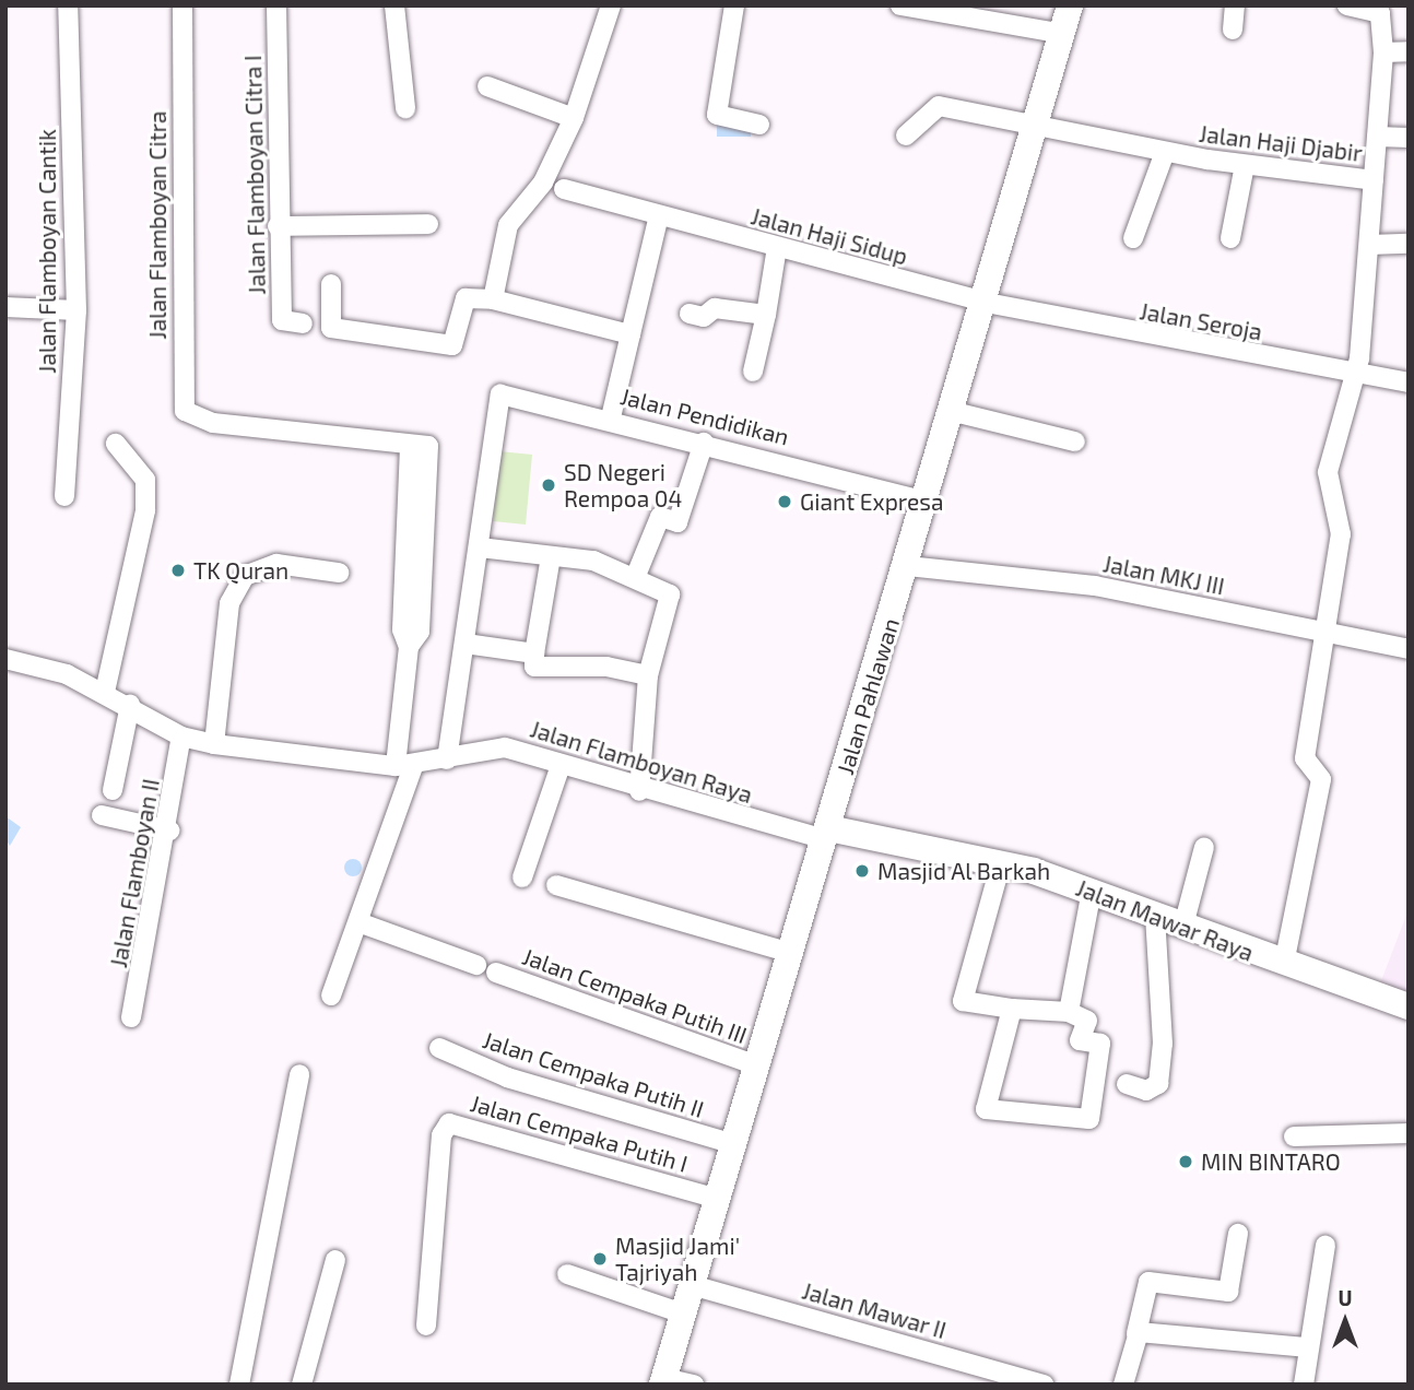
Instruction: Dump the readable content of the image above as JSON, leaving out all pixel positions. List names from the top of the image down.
{
  "streets": {
    "main road": ["Jalan Pahlawan", "Jalan Mawar Raya"],
    "street": [
      "Jalan Haji Djabir",
      "Jalan Flamboyan Citra I",
      "Jalan Flamboyan Citra",
      "Jalan Haji Sidup",
      "Jalan Flamboyan Cantik",
      "Jalan Seroja",
      "Jalan Pendidikan",
      "Jalan MKJ III",
      "Jalan Flamboyan Raya",
      "Jalan Flamboyan II",
      "Jalan Cempaka Putih III",
      "Jalan Cempaka Putih II",
      "Jalan Cempaka Putih I",
      "Jalan Mawar II"
    ]
  },
  "crossings": [
    ["Jalan Haji Djabir", "Jalan Seroja"],
    ["Jalan Haji Djabir", "Jalan MKJ III"],
    ["Jalan Haji Djabir", "Jalan Pahlawan"],
    ["Jalan Haji Djabir", "Jalan Mawar Raya"],
    ["Jalan Flamboyan Citra", "Jalan Flamboyan Raya"],
    ["Jalan Haji Sidup", "Jalan Seroja"],
    ["Jalan Haji Sidup", "Jalan Pahlawan"],
    ["Jalan Seroja", "Jalan Pahlawan"],
    ["Jalan Pendidikan", "Jalan Pahlawan"],
    ["Jalan MKJ III", "Jalan Pahlawan"],
    ["Jalan Pahlawan", "Jalan Flamboyan Raya"],
    ["Jalan Pahlawan", "Jalan Mawar Raya"],
    ["Jalan Pahlawan", "Jalan Cempaka Putih III"],
    ["Jalan Pahlawan", "Jalan Cempaka Putih II"],
    ["Jalan Pahlawan", "Jalan Cempaka Putih I"],
    ["Jalan Pahlawan", "Jalan Mawar II"],
    ["Jalan Flamboyan Raya", "Jalan Flamboyan II"],
    ["Jalan Flamboyan Raya", "Jalan Mawar Raya"]
  ],
  "places": [
    "SD Negeri Rempoa 04",
    "Giant Expresa",
    "TK Quran",
    "Masjid Al Barkah",
    "MIN BINTARO",
    "Masjid Jami' Tajriyah"
  ],
  "north": "top"
}
